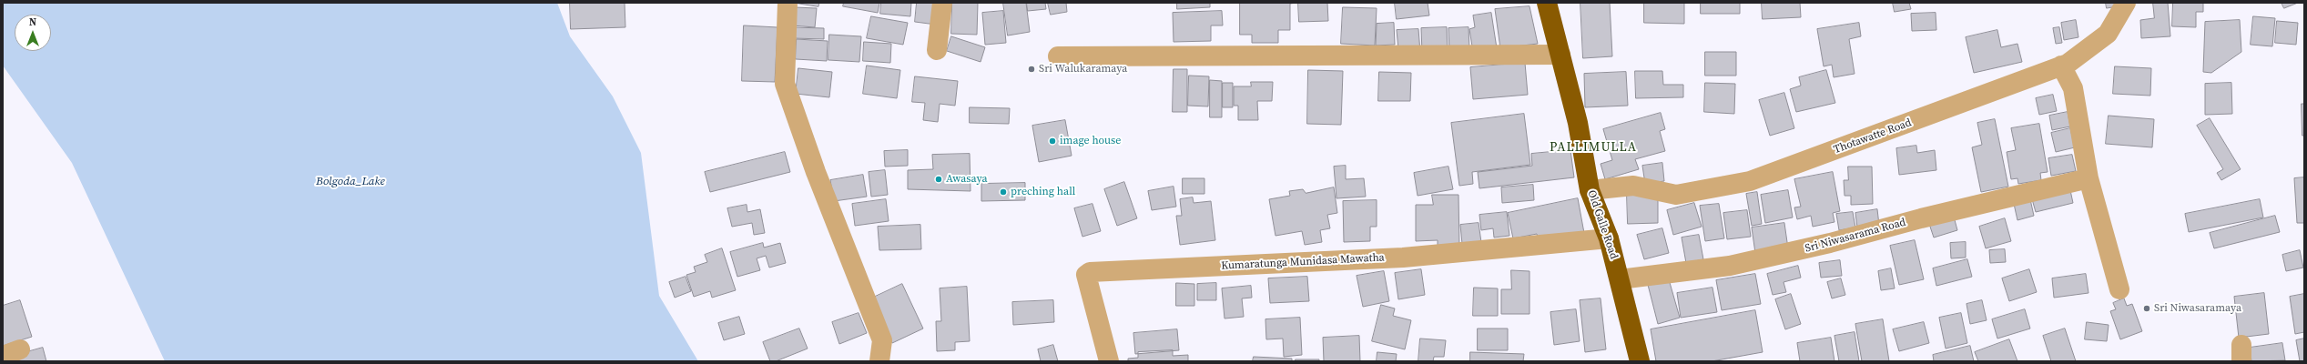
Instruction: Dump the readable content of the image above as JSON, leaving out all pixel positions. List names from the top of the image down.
{
  "streets": {
    "highway": ["Old Galle Road"],
    "street": ["Thotawatte Road", "Sri Niwasarama Road", "Kumaratunga Munidasa Mawatha"]
  },
  "crossings": [
    ["Thotawatte Road", "Old Galle Road"],
    ["Old Galle Road", "Sri Niwasarama Road"],
    ["Old Galle Road", "Kumaratunga Munidasa Mawatha"]
  ],
  "districts": ["PALLIMULLA"],
  "water": ["Bolgoda_Lake"],
  "places": [
    "Sri Walukaramaya",
    "image house",
    "Awasaya",
    "preching hall",
    "Sri Niwasaramaya"
  ],
  "north": "top"
}
